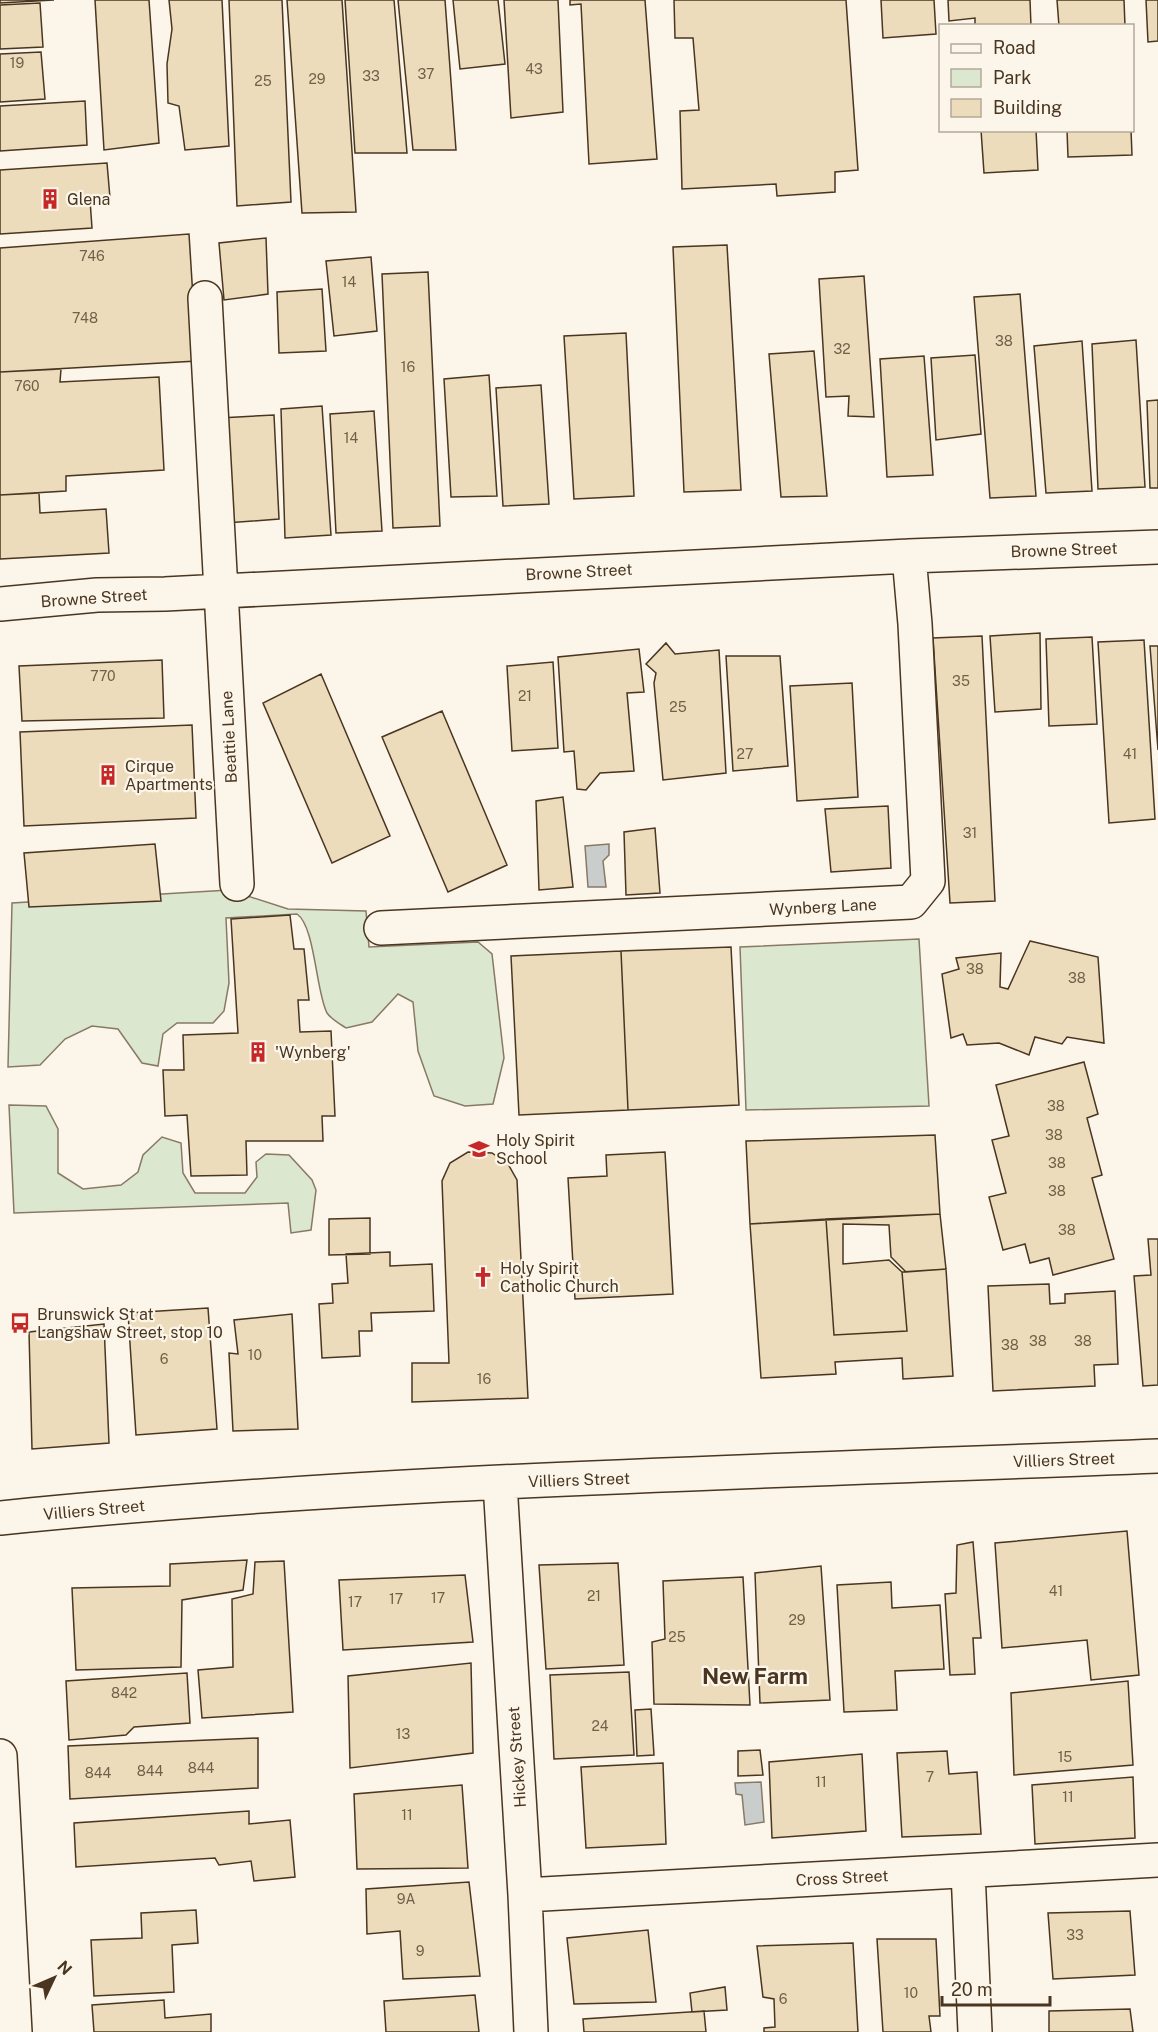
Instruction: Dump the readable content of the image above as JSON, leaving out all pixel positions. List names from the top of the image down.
{
  "streets": {
    "street": [
      "Browne Street",
      "Beattie Lane",
      "Wynberg Lane",
      "Villiers Street",
      "Hickey Street",
      "Cross Street"
    ]
  },
  "crossings": [
    ["Browne Street", "Beattie Lane"],
    ["Browne Street", "Wynberg Lane"],
    ["Villiers Street", "Hickey Street"],
    ["Hickey Street", "Cross Street"]
  ],
  "districts": ["New Farm"],
  "places": {
    "building": ["Glena", "Cirque Apartments", "'Wynberg'"],
    "school or university": ["Holy Spirit School"],
    "church": ["Holy Spirit Catholic Church"],
    "bus stop": ["Brunswick St at Langshaw Street, stop 10"]
  },
  "house_numbers": [
    "19",
    "43",
    "37",
    "33",
    "29",
    "25",
    "746",
    "14",
    "748",
    "38",
    "32",
    "16",
    "760",
    "14",
    "770",
    "35",
    "21",
    "25",
    "27",
    "41",
    "31",
    "38",
    "38",
    "38",
    "38",
    "38",
    "38",
    "38",
    "38",
    "38",
    "38",
    "10",
    "6",
    "16",
    "41",
    "21",
    "17",
    "17",
    "17",
    "29",
    "25",
    "842",
    "24",
    "13",
    "15",
    "844",
    "844",
    "844",
    "7",
    "11",
    "11",
    "11",
    "9A",
    "33",
    "9",
    "10",
    "6"
  ],
  "legend": ["Road", "Park", "Building"],
  "scale_bar": "20 m",
  "north": "top right"
}
